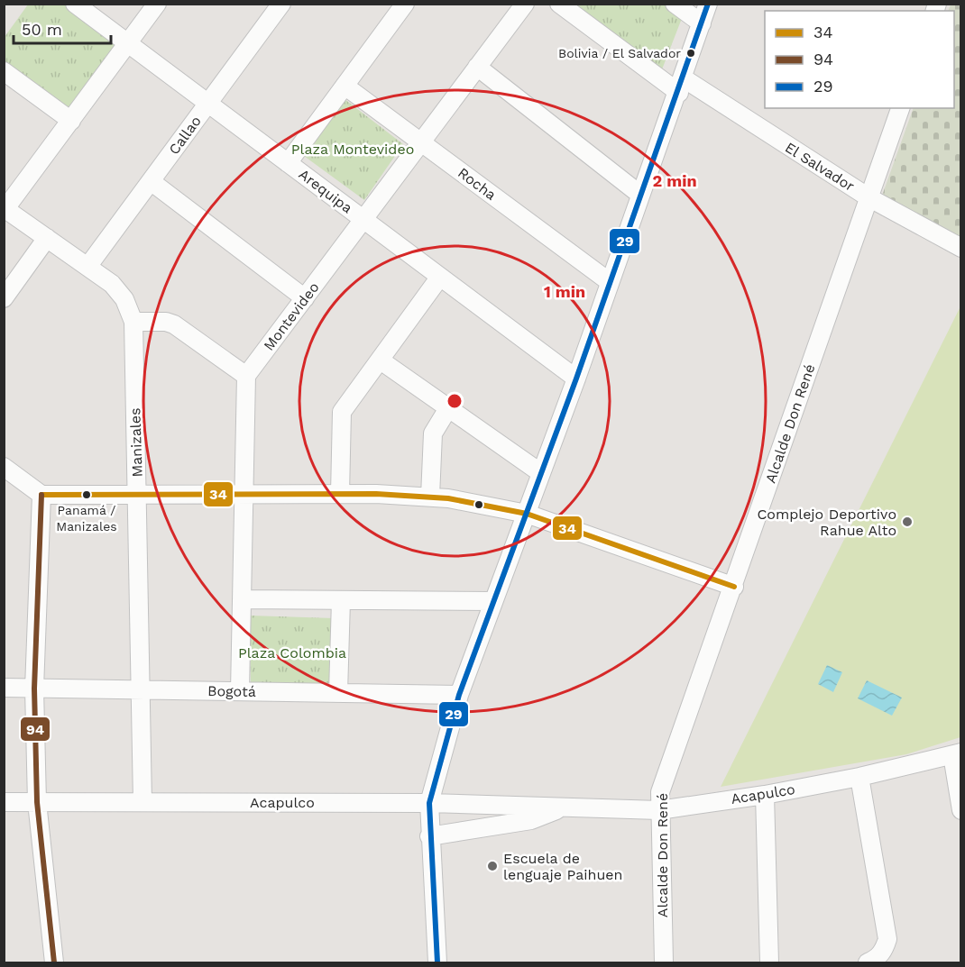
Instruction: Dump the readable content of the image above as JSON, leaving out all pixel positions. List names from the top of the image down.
{
  "streets": {
    "street": [
      "Callao",
      "El Salvador",
      "Rocha",
      "Arequipa",
      "Montevideo",
      "Alcalde Don René",
      "Manizales",
      "Bogotá",
      "Acapulco"
    ]
  },
  "crossings": [
    ["Callao", "Arequipa"],
    ["Callao", "Manizales"],
    ["El Salvador", "Alcalde Don René"],
    ["Rocha", "Montevideo"],
    ["Arequipa", "Montevideo"],
    ["Alcalde Don René", "Acapulco"],
    ["Manizales", "Bogotá"],
    ["Manizales", "Acapulco"]
  ],
  "parks": ["Plaza Montevideo", "Plaza Colombia"],
  "places": [
    "Bolivia / El Salvador",
    "Panamá / Manizales",
    "Complejo Deportivo Rahue Alto",
    "Escuela de lenguaje Paihuen"
  ],
  "lines": ["transit line 29", "transit line 34", "transit line 94"],
  "legend": ["34", "94", "29"],
  "scale_bar": "50 m",
  "rings": ["2 min", "1 min"]
}
